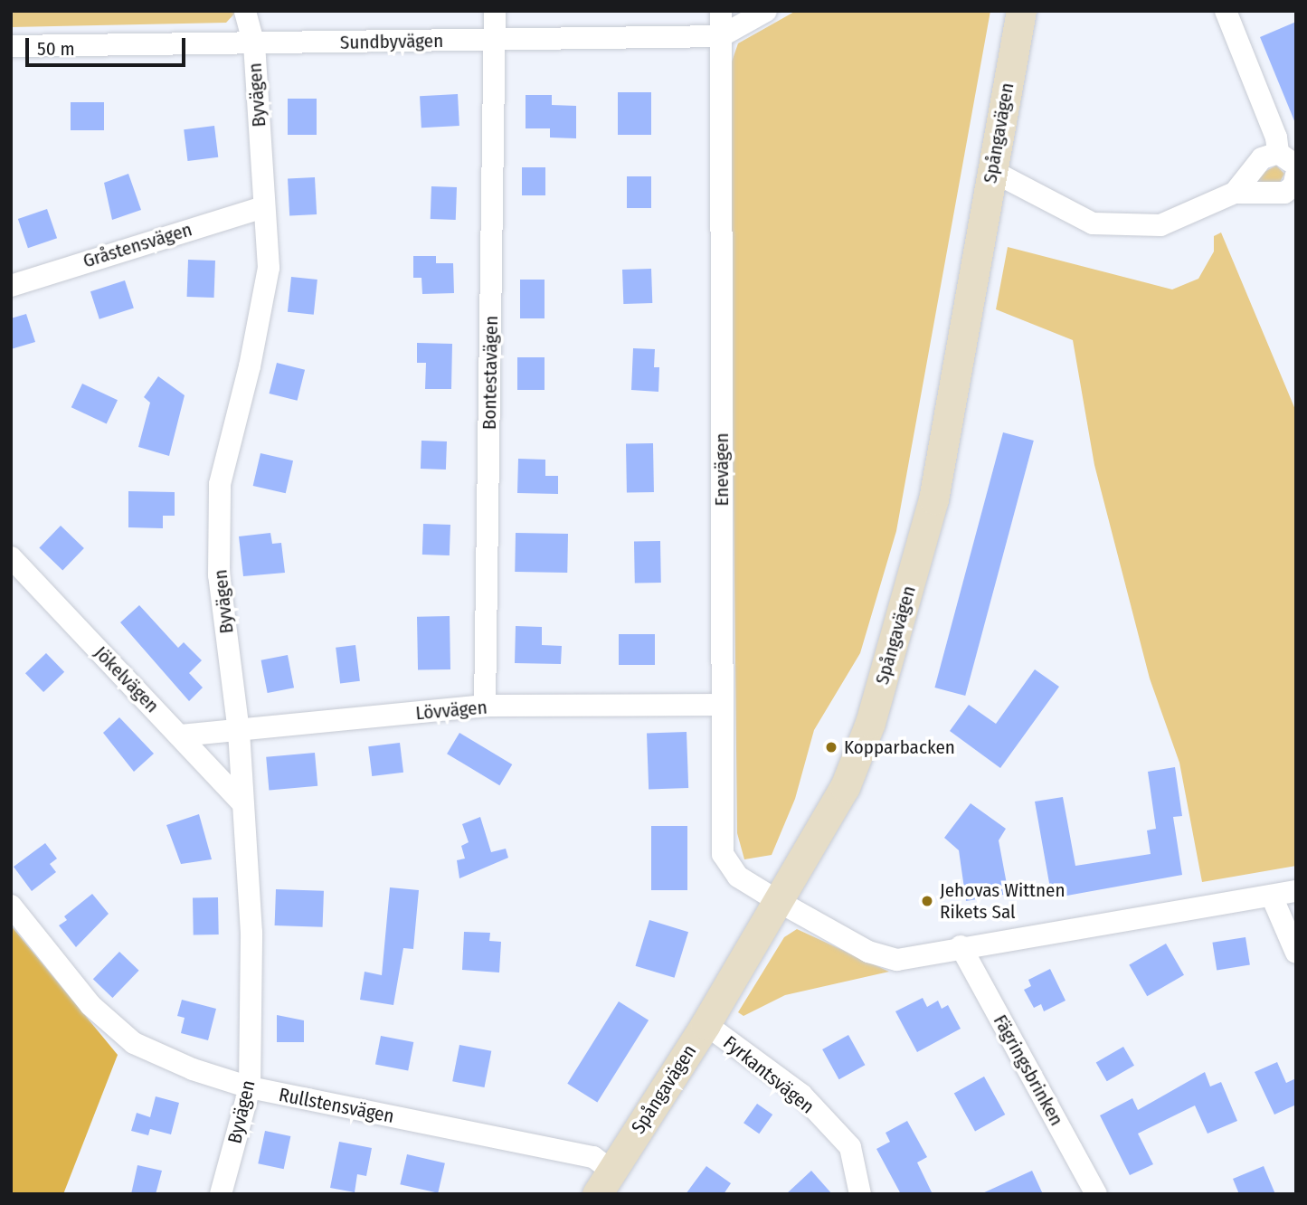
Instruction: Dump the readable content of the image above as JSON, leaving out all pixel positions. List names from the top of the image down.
{
  "streets": {
    "street": [
      "Sundbyvägen",
      "Byvägen",
      "Spångavägen",
      "Gråstensvägen",
      "Bontestavägen",
      "Enevägen",
      "Jökelvägen",
      "Lövvägen",
      "Fägringsbrinken",
      "Fyrkantsvägen",
      "Rullstensvägen"
    ]
  },
  "crossings": [
    ["Sundbyvägen", "Byvägen"],
    ["Sundbyvägen", "Bontestavägen"],
    ["Sundbyvägen", "Enevägen"],
    ["Byvägen", "Gråstensvägen"],
    ["Byvägen", "Jökelvägen"],
    ["Byvägen", "Lövvägen"],
    ["Byvägen", "Rullstensvägen"],
    ["Spångavägen", "Enevägen"],
    ["Spångavägen", "Fyrkantsvägen"],
    ["Spångavägen", "Rullstensvägen"],
    ["Bontestavägen", "Lövvägen"],
    ["Enevägen", "Lövvägen"],
    ["Jökelvägen", "Lövvägen"]
  ],
  "places": ["Kopparbacken", "Jehovas Wittnen Rikets Sal"],
  "scale_bar": "50 m"
}
